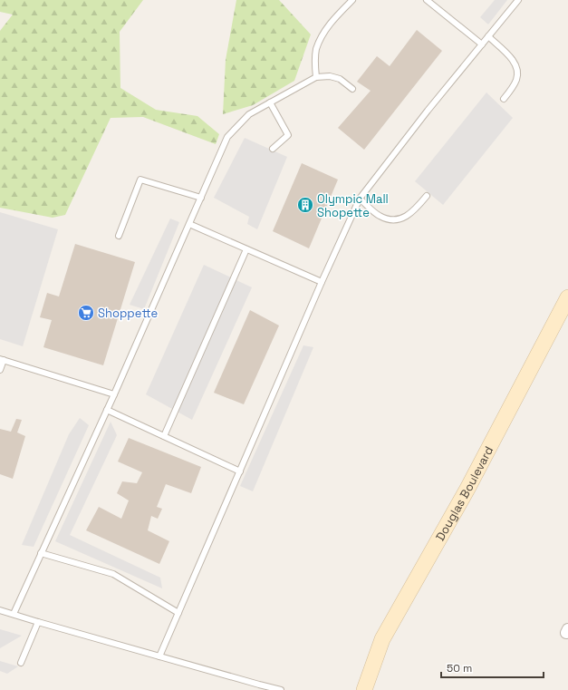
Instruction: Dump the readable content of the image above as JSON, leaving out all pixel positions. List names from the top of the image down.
{
  "streets": {
    "street": ["Douglas Boulevard"]
  },
  "places": {
    "building": ["Olympic Mall Shopette"],
    "supermarket": ["Shoppette"]
  },
  "scale_bar": "50 m"
}
